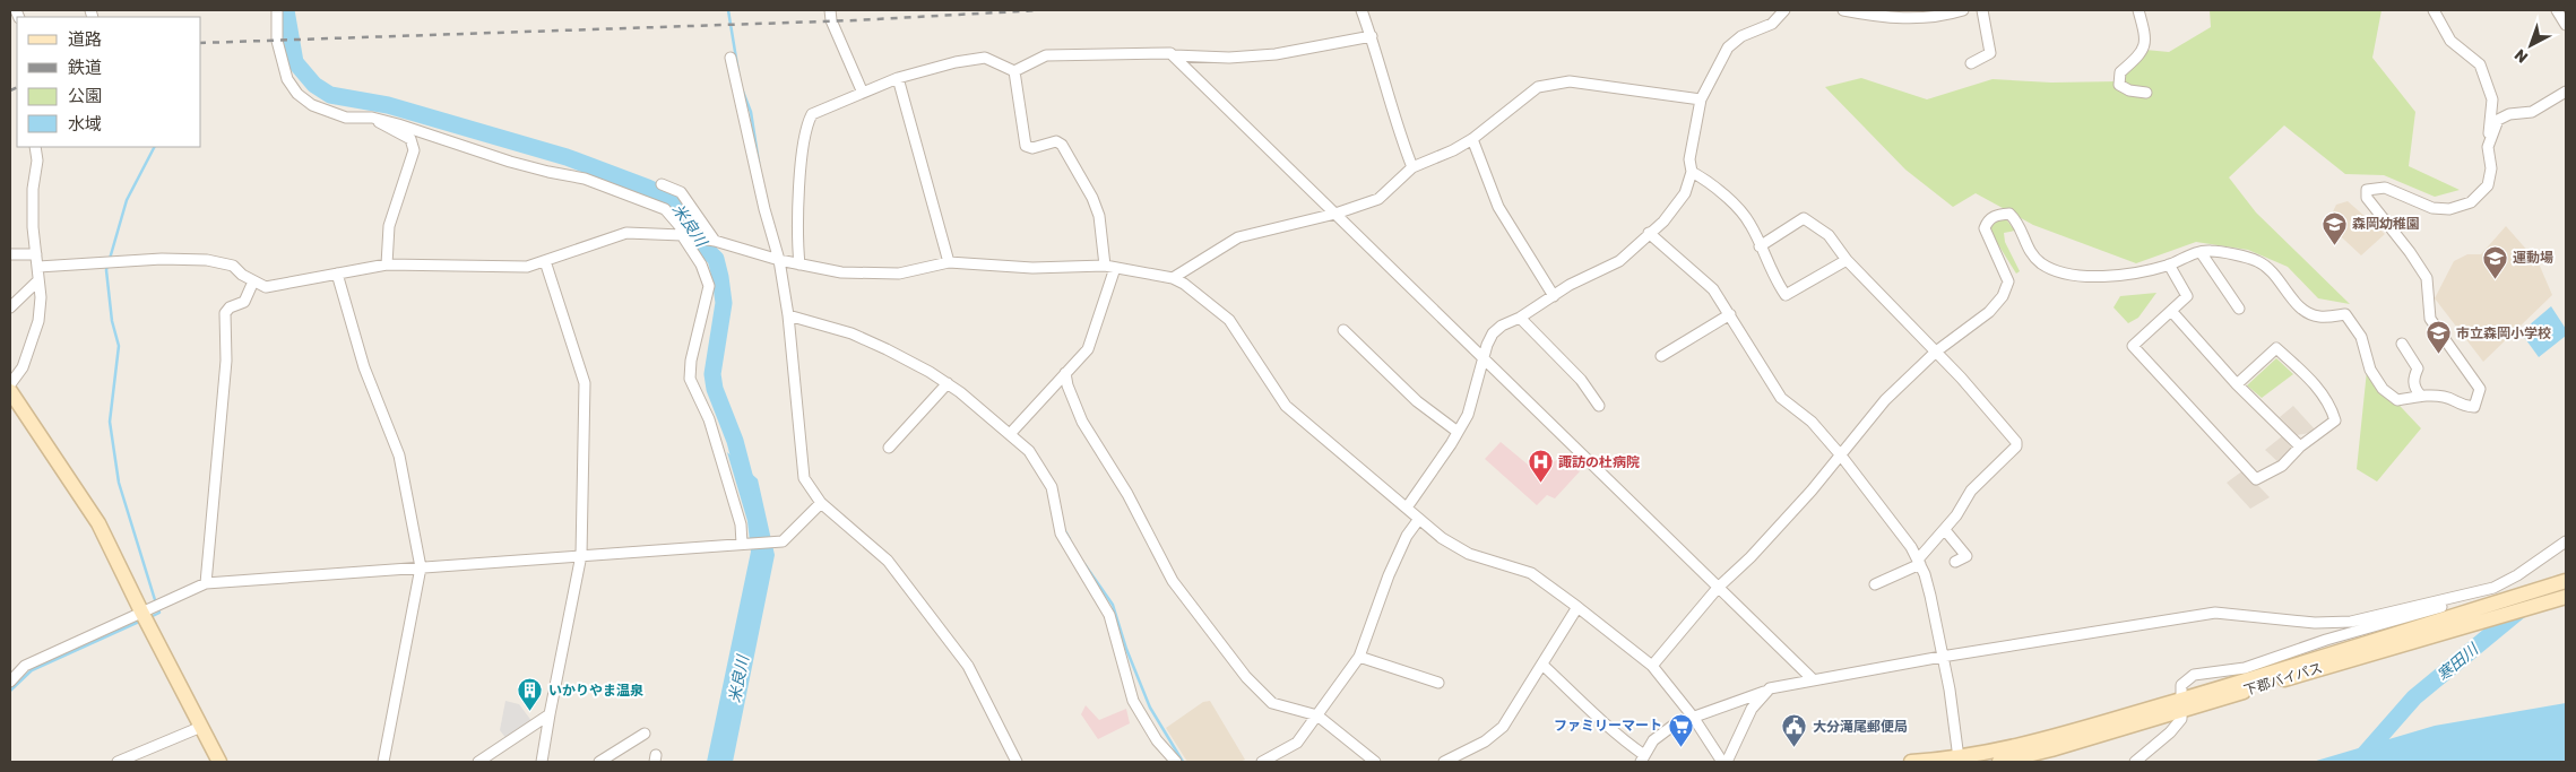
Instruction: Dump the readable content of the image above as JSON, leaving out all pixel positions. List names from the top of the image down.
{
  "streets": {
    "street": ["下郡バイパス"]
  },
  "water": ["米良川", "寒田川"],
  "places": {
    "school or university": ["森岡幼稚園", "運動場", "市立森岡小学校"],
    "hospital": ["諏訪の杜病院"],
    "building": ["いかりやま温泉"],
    "supermarket": ["ファミリーマート"],
    "public building": ["大分滝尾郵便局"]
  },
  "legend": [
    "道路",
    "鉄道",
    "公園",
    "水域"
  ],
  "north": "bottom left"
}
